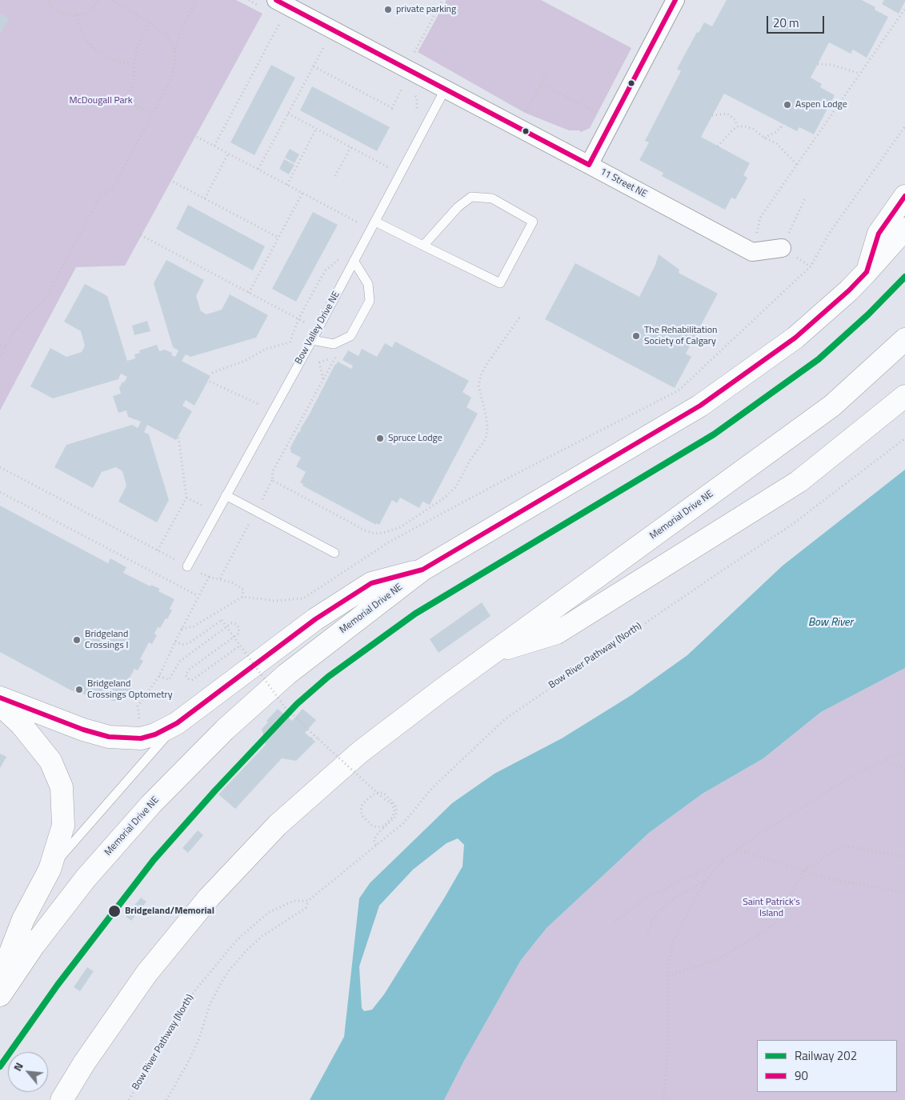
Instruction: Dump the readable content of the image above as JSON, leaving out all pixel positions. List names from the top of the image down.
{
  "streets": {
    "highway": ["Memorial Drive NE"],
    "street": ["11 Street NE"],
    "lane": ["Bow Valley Drive NE"],
    "path": ["Bow River Pathway (North)"]
  },
  "crossings": [
    ["11 Street NE", "Bow Valley Drive NE"]
  ],
  "water": ["Bow River"],
  "parks": ["McDougall Park", "Saint Patrick's Island"],
  "places": [
    "private parking",
    "Aspen Lodge",
    "The Rehabilitation Society of Calgary",
    "Spruce Lodge",
    "Bridgeland Crossings I",
    "Bridgeland Crossings Optometry",
    "Bridgeland/Memorial"
  ],
  "lines": ["transit line 90", "rail line 202"],
  "legend": ["Railway 202", "90"],
  "scale_bar": "20 m",
  "north": "top left"
}
